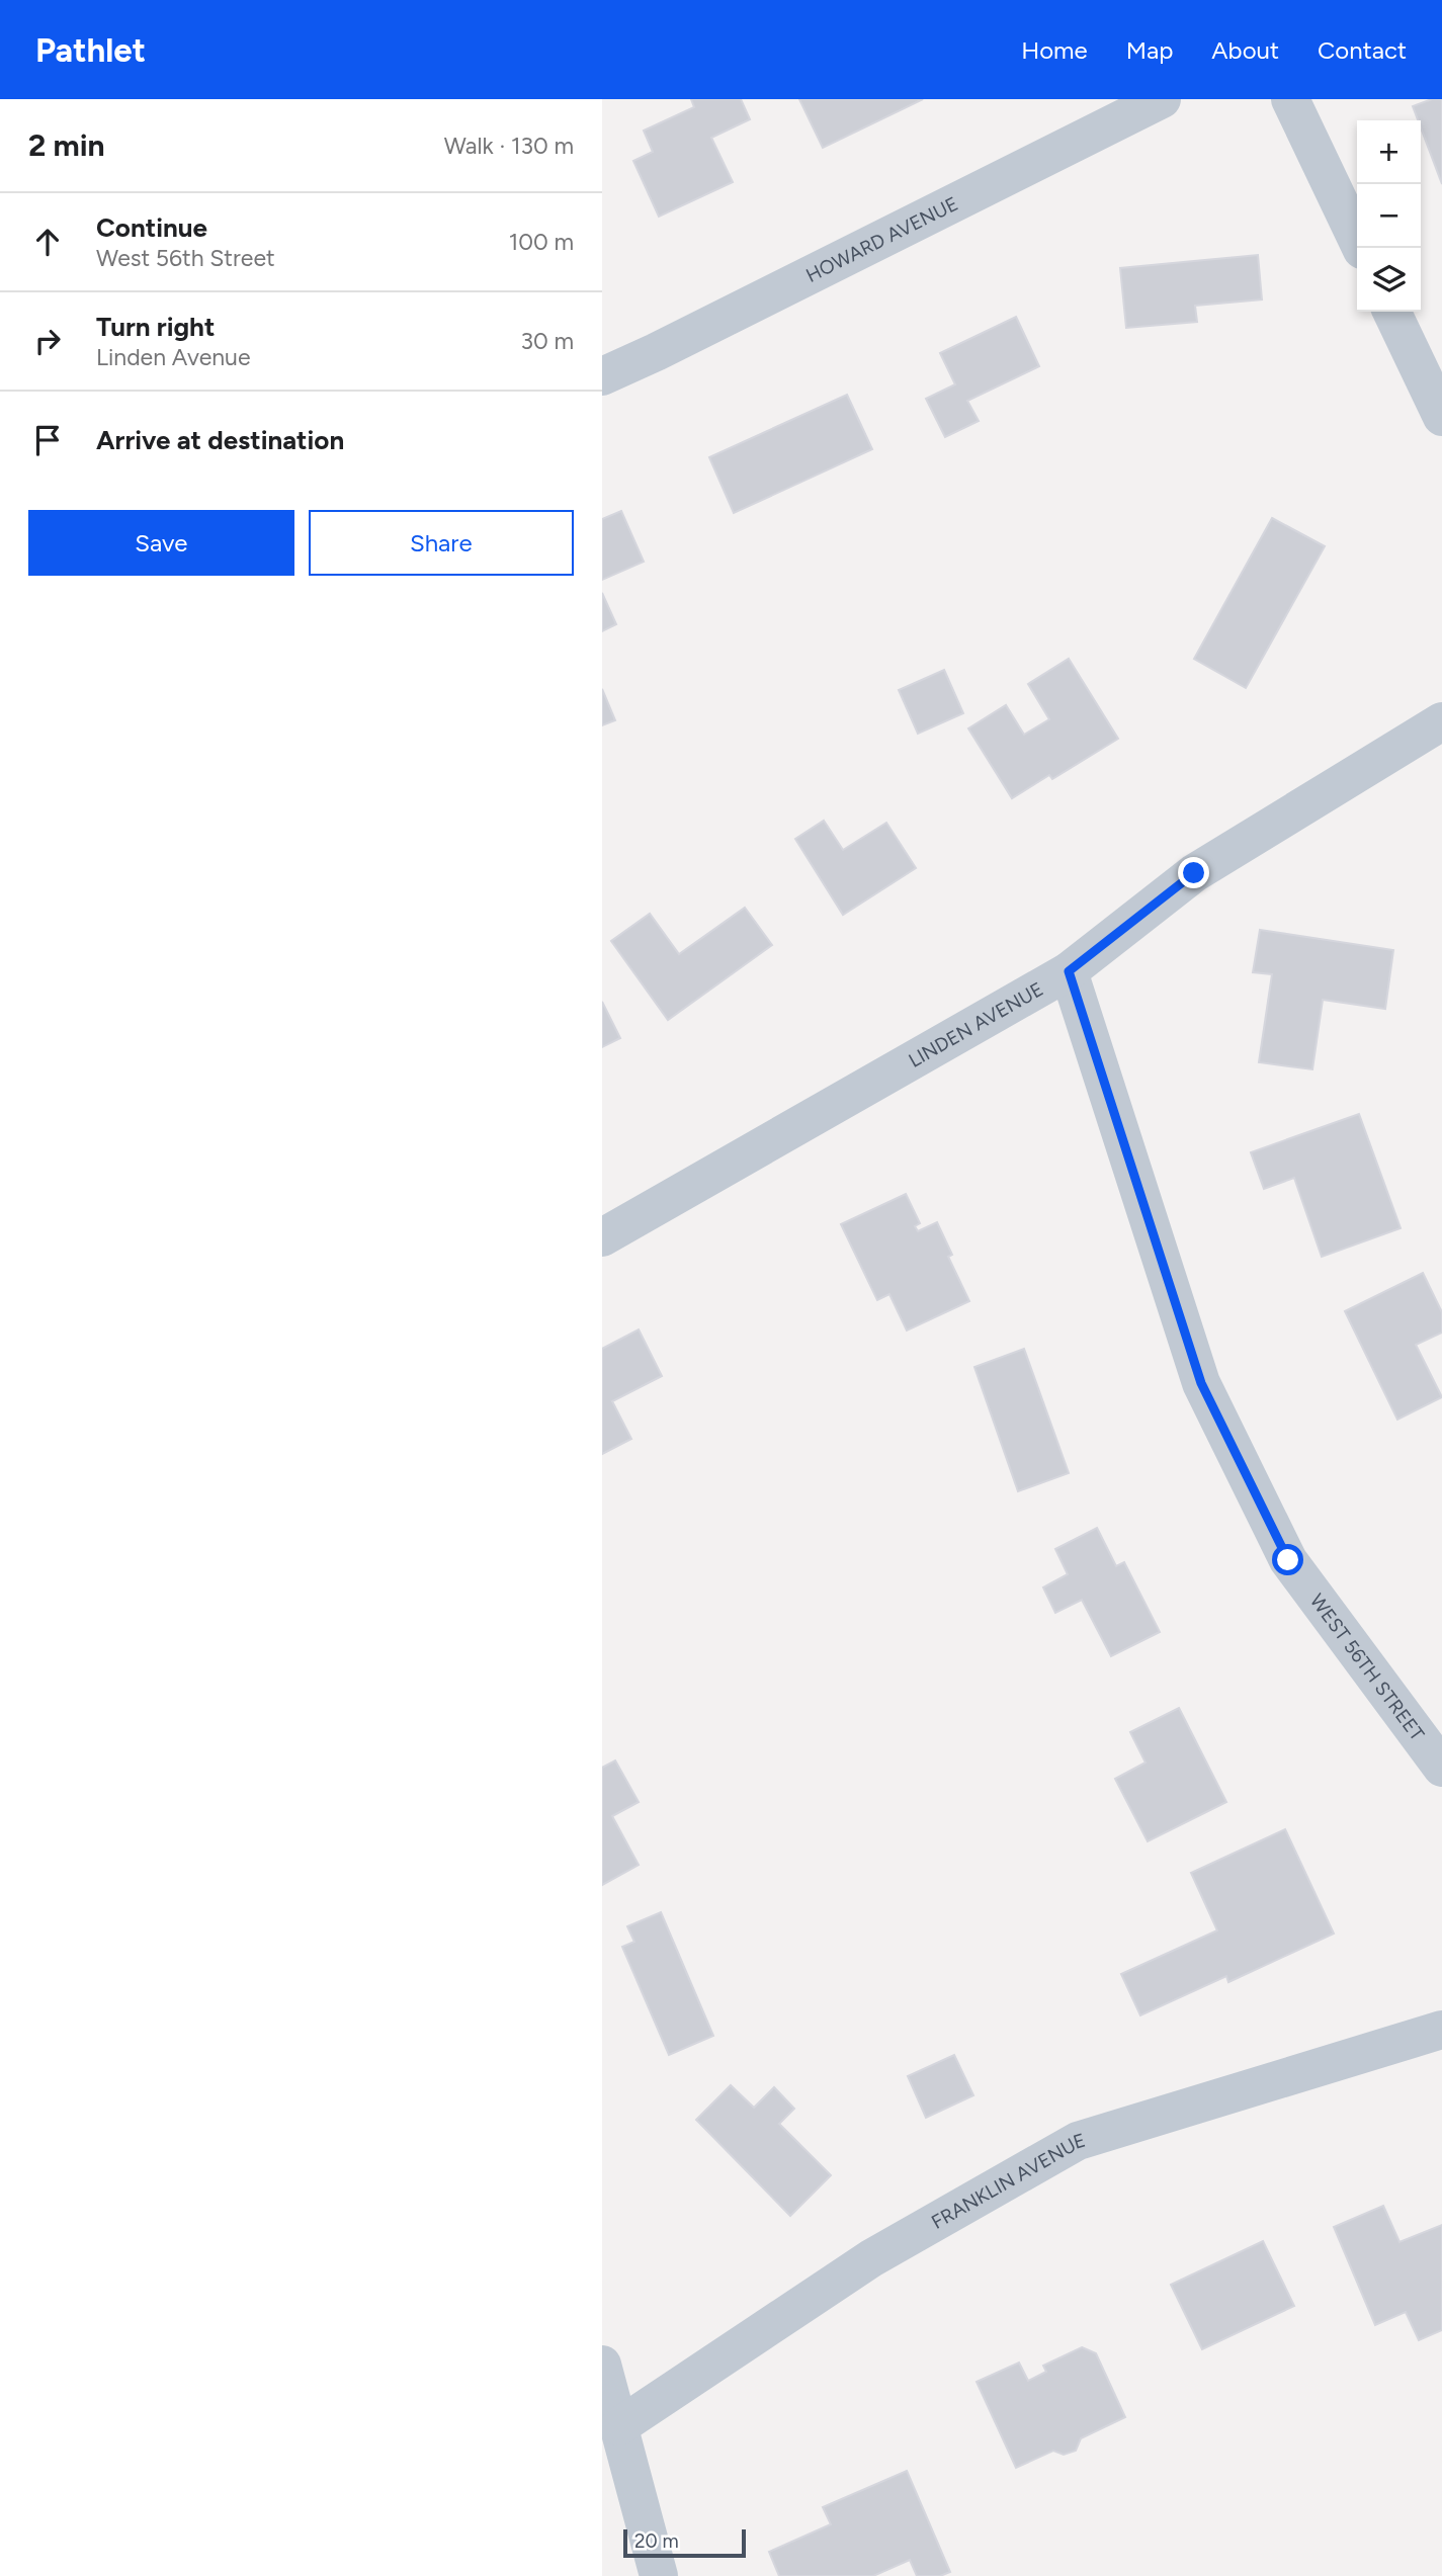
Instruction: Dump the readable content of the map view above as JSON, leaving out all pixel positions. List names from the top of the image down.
{
  "streets": {
    "street": [
      "HOWARD AVENUE",
      "LINDEN AVENUE",
      "WEST 56TH STREET",
      "FRANKLIN AVENUE"
    ]
  },
  "crossings": [
    ["LINDEN AVENUE", "WEST 56TH STREET"]
  ],
  "scale_bar": "20 m",
  "page": {
    "header": "Pathlet",
    "nav": [
      "Home",
      "Map",
      "About",
      "Contact"
    ],
    "heading": ["2 min", "Walk · 130 m"],
    "map_buttons": ["+", "−"],
    "list": [
      ["Continue", "West 56th Street", "100 m"],
      ["Turn right", "Linden Avenue", "30 m"],
      "Arrive at destination"
    ],
    "buttons": ["Save", "Share"],
    "scale": "20 m"
  }
}
